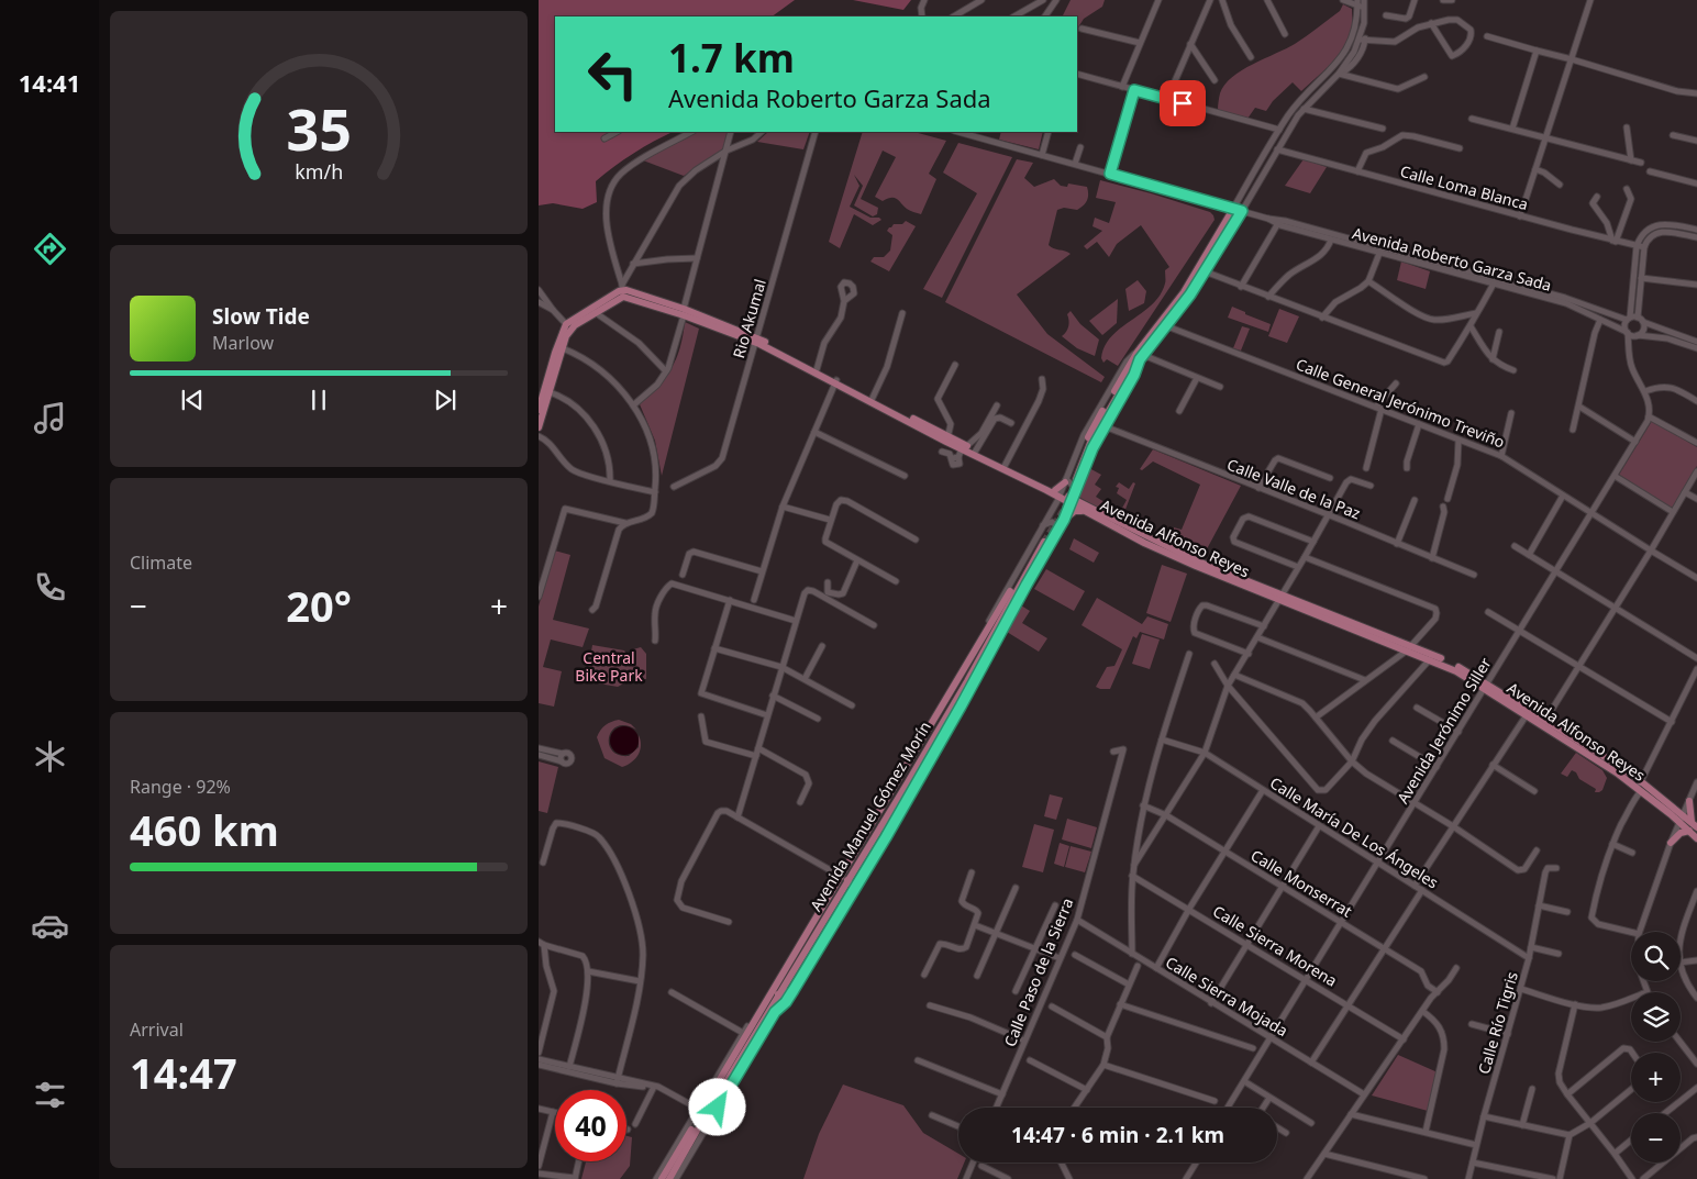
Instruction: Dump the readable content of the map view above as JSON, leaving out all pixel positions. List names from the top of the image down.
{
  "streets": {
    "main road": ["Avenida Alfonso Reyes", "Avenida Manuel Gómez Morín"],
    "street": [
      "Calle Loma Blanca",
      "Avenida Roberto Garza Sada",
      "Rio Akumal",
      "Calle General Jerónimo Treviño",
      "Calle Valle de la Paz",
      "Avenida Jerónimo Siller",
      "Calle María De Los Ángeles",
      "Calle Monserrat",
      "Calle Sierra Morena",
      "Calle Paso de la Sierra",
      "Calle Sierra Mojada",
      "Calle Río Tigris"
    ]
  },
  "crossings": [
    ["Avenida Roberto Garza Sada", "Avenida Manuel Gómez Morín"],
    ["Rio Akumal", "Avenida Alfonso Reyes"],
    ["Calle General Jerónimo Treviño", "Avenida Jerónimo Siller"],
    ["Calle General Jerónimo Treviño", "Avenida Manuel Gómez Morín"],
    ["Calle Valle de la Paz", "Avenida Manuel Gómez Morín"],
    ["Avenida Alfonso Reyes", "Avenida Jerónimo Siller"],
    ["Avenida Alfonso Reyes", "Avenida Manuel Gómez Morín"],
    ["Avenida Jerónimo Siller", "Calle María De Los Ángeles"],
    ["Avenida Jerónimo Siller", "Calle Monserrat"],
    ["Avenida Jerónimo Siller", "Calle Sierra Morena"],
    ["Avenida Jerónimo Siller", "Calle Sierra Mojada"],
    ["Calle María De Los Ángeles", "Calle Río Tigris"],
    ["Calle Paso de la Sierra", "Calle Sierra Mojada"]
  ],
  "parks": ["Central Bike Park"],
  "page": {
    "tabs": "14:41",
    "turn": ["1.7 km", "Avenida Roberto Garza Sada"],
    "song": ["Slow Tide", "Marlow"],
    "tile": [
      "Climate",
      ["Range · 92%", "460 km"],
      ["Arrival", "14:47"]
    ],
    "heat": ["−", "20°", "+"],
    "map_buttons": ["+", "−"],
    "limit": "40",
    "trip": "14:47 · 6 min · 2.1 km",
    "gauge": ["35", "km/h"]
  }
}
